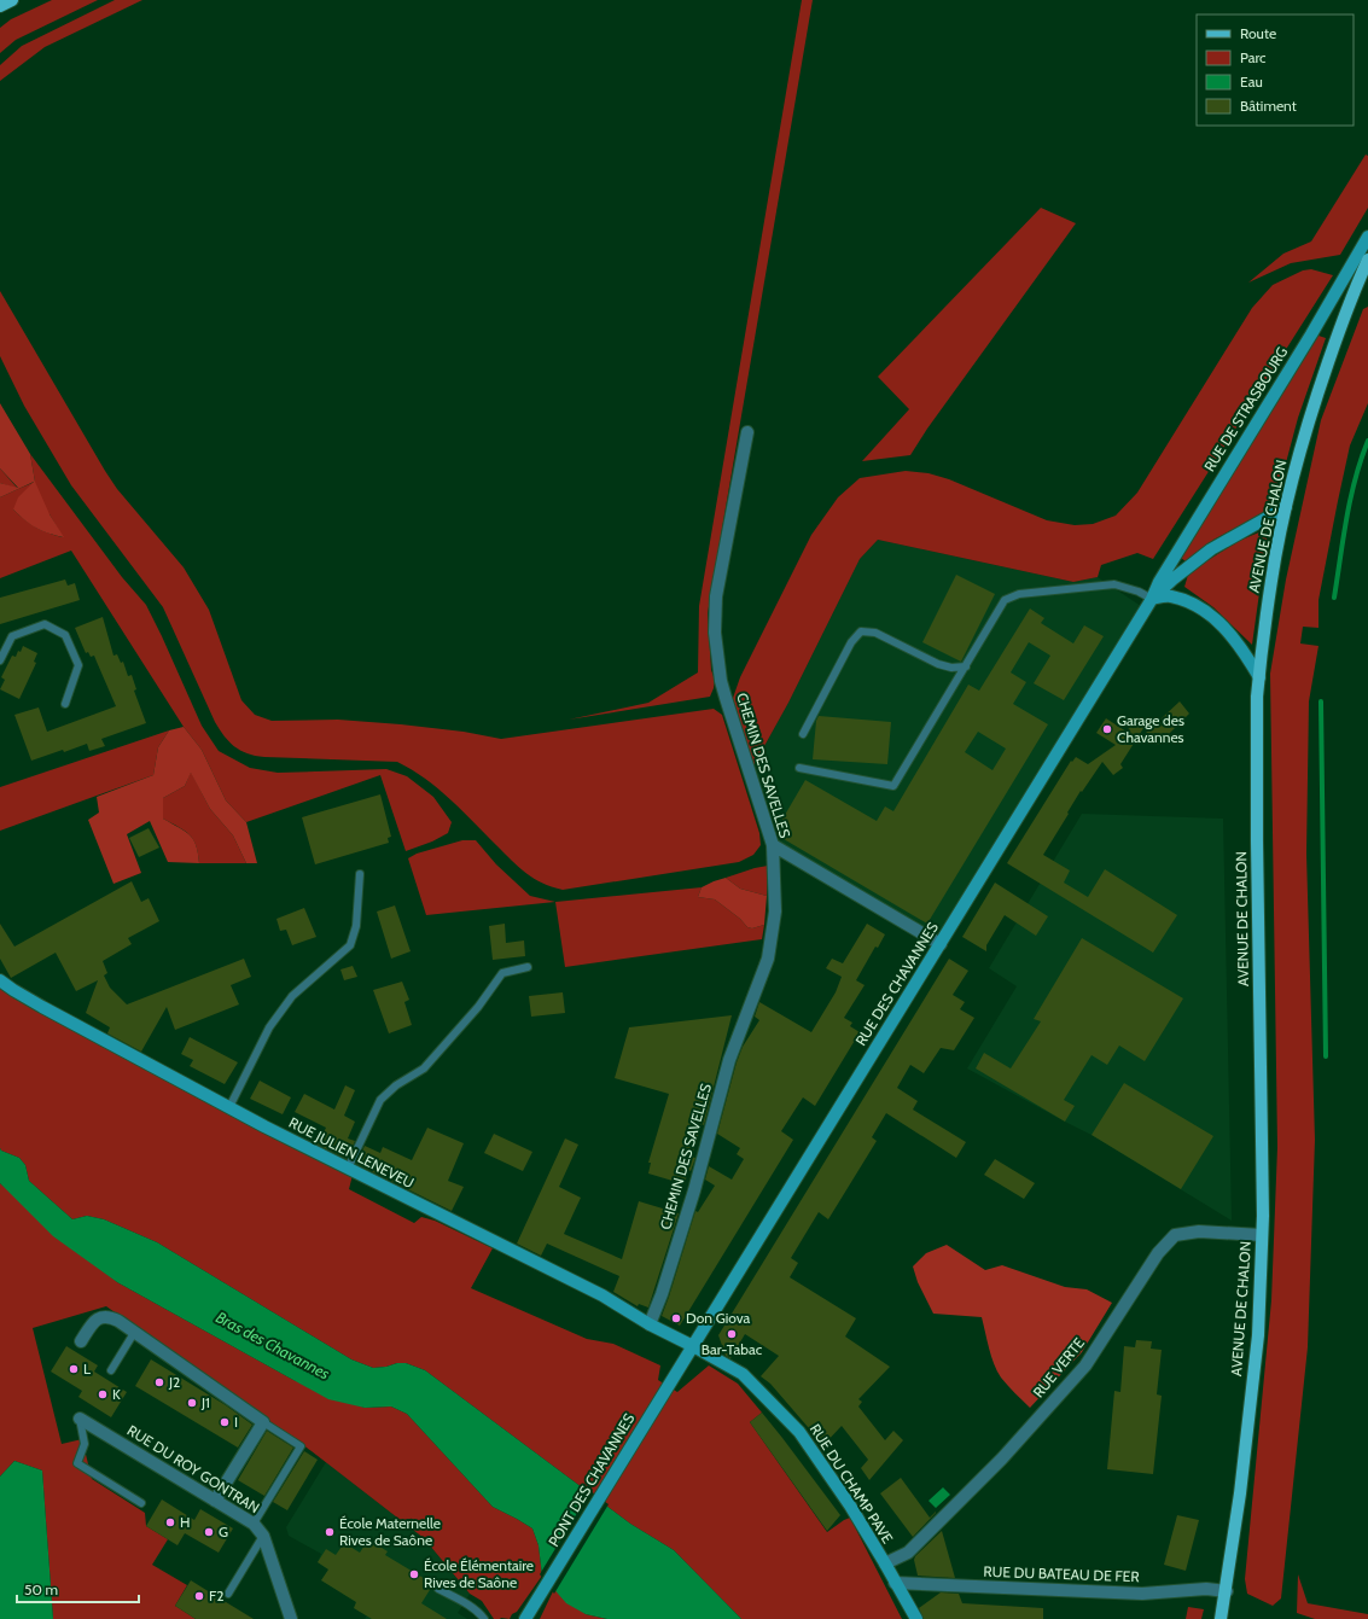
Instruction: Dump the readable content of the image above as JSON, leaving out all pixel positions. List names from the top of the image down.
{
  "streets": {
    "main road": [
      "RUE DE STRASBOURG",
      "AVENUE DE CHALON",
      "RUE DES CHAVANNES",
      "RUE JULIEN LENEVEU",
      "PONT DES CHAVANNES",
      "RUE DU CHAMP PAVE"
    ],
    "street": [
      "CHEMIN DES SAVELLES",
      "RUE VERTE",
      "RUE DU ROY GONTRAN",
      "RUE DU BATEAU DE FER"
    ]
  },
  "crossings": [
    ["RUE DE STRASBOURG", "RUE DES CHAVANNES"],
    ["AVENUE DE CHALON", "RUE VERTE"],
    ["AVENUE DE CHALON", "RUE DU BATEAU DE FER"],
    ["CHEMIN DES SAVELLES", "RUE JULIEN LENEVEU"],
    ["RUE DES CHAVANNES", "RUE JULIEN LENEVEU"],
    ["RUE DES CHAVANNES", "PONT DES CHAVANNES"],
    ["RUE DES CHAVANNES", "RUE DU CHAMP PAVE"],
    ["RUE JULIEN LENEVEU", "RUE DU CHAMP PAVE"],
    ["RUE VERTE", "RUE DU CHAMP PAVE"],
    ["RUE DU CHAMP PAVE", "RUE DU BATEAU DE FER"]
  ],
  "water": ["Bras des Chavannes"],
  "places": [
    "Garage des Chavannes",
    "Don Giova",
    "Bar-Tabac",
    "L",
    "J2",
    "K",
    "J1",
    "I",
    "H",
    "G",
    "École Maternelle Rives de Saône",
    "École Élémentaire Rives de Saône",
    "F2"
  ],
  "legend": [
    "Route",
    "Parc",
    "Eau",
    "Bâtiment"
  ],
  "scale_bar": "50 m"
}
